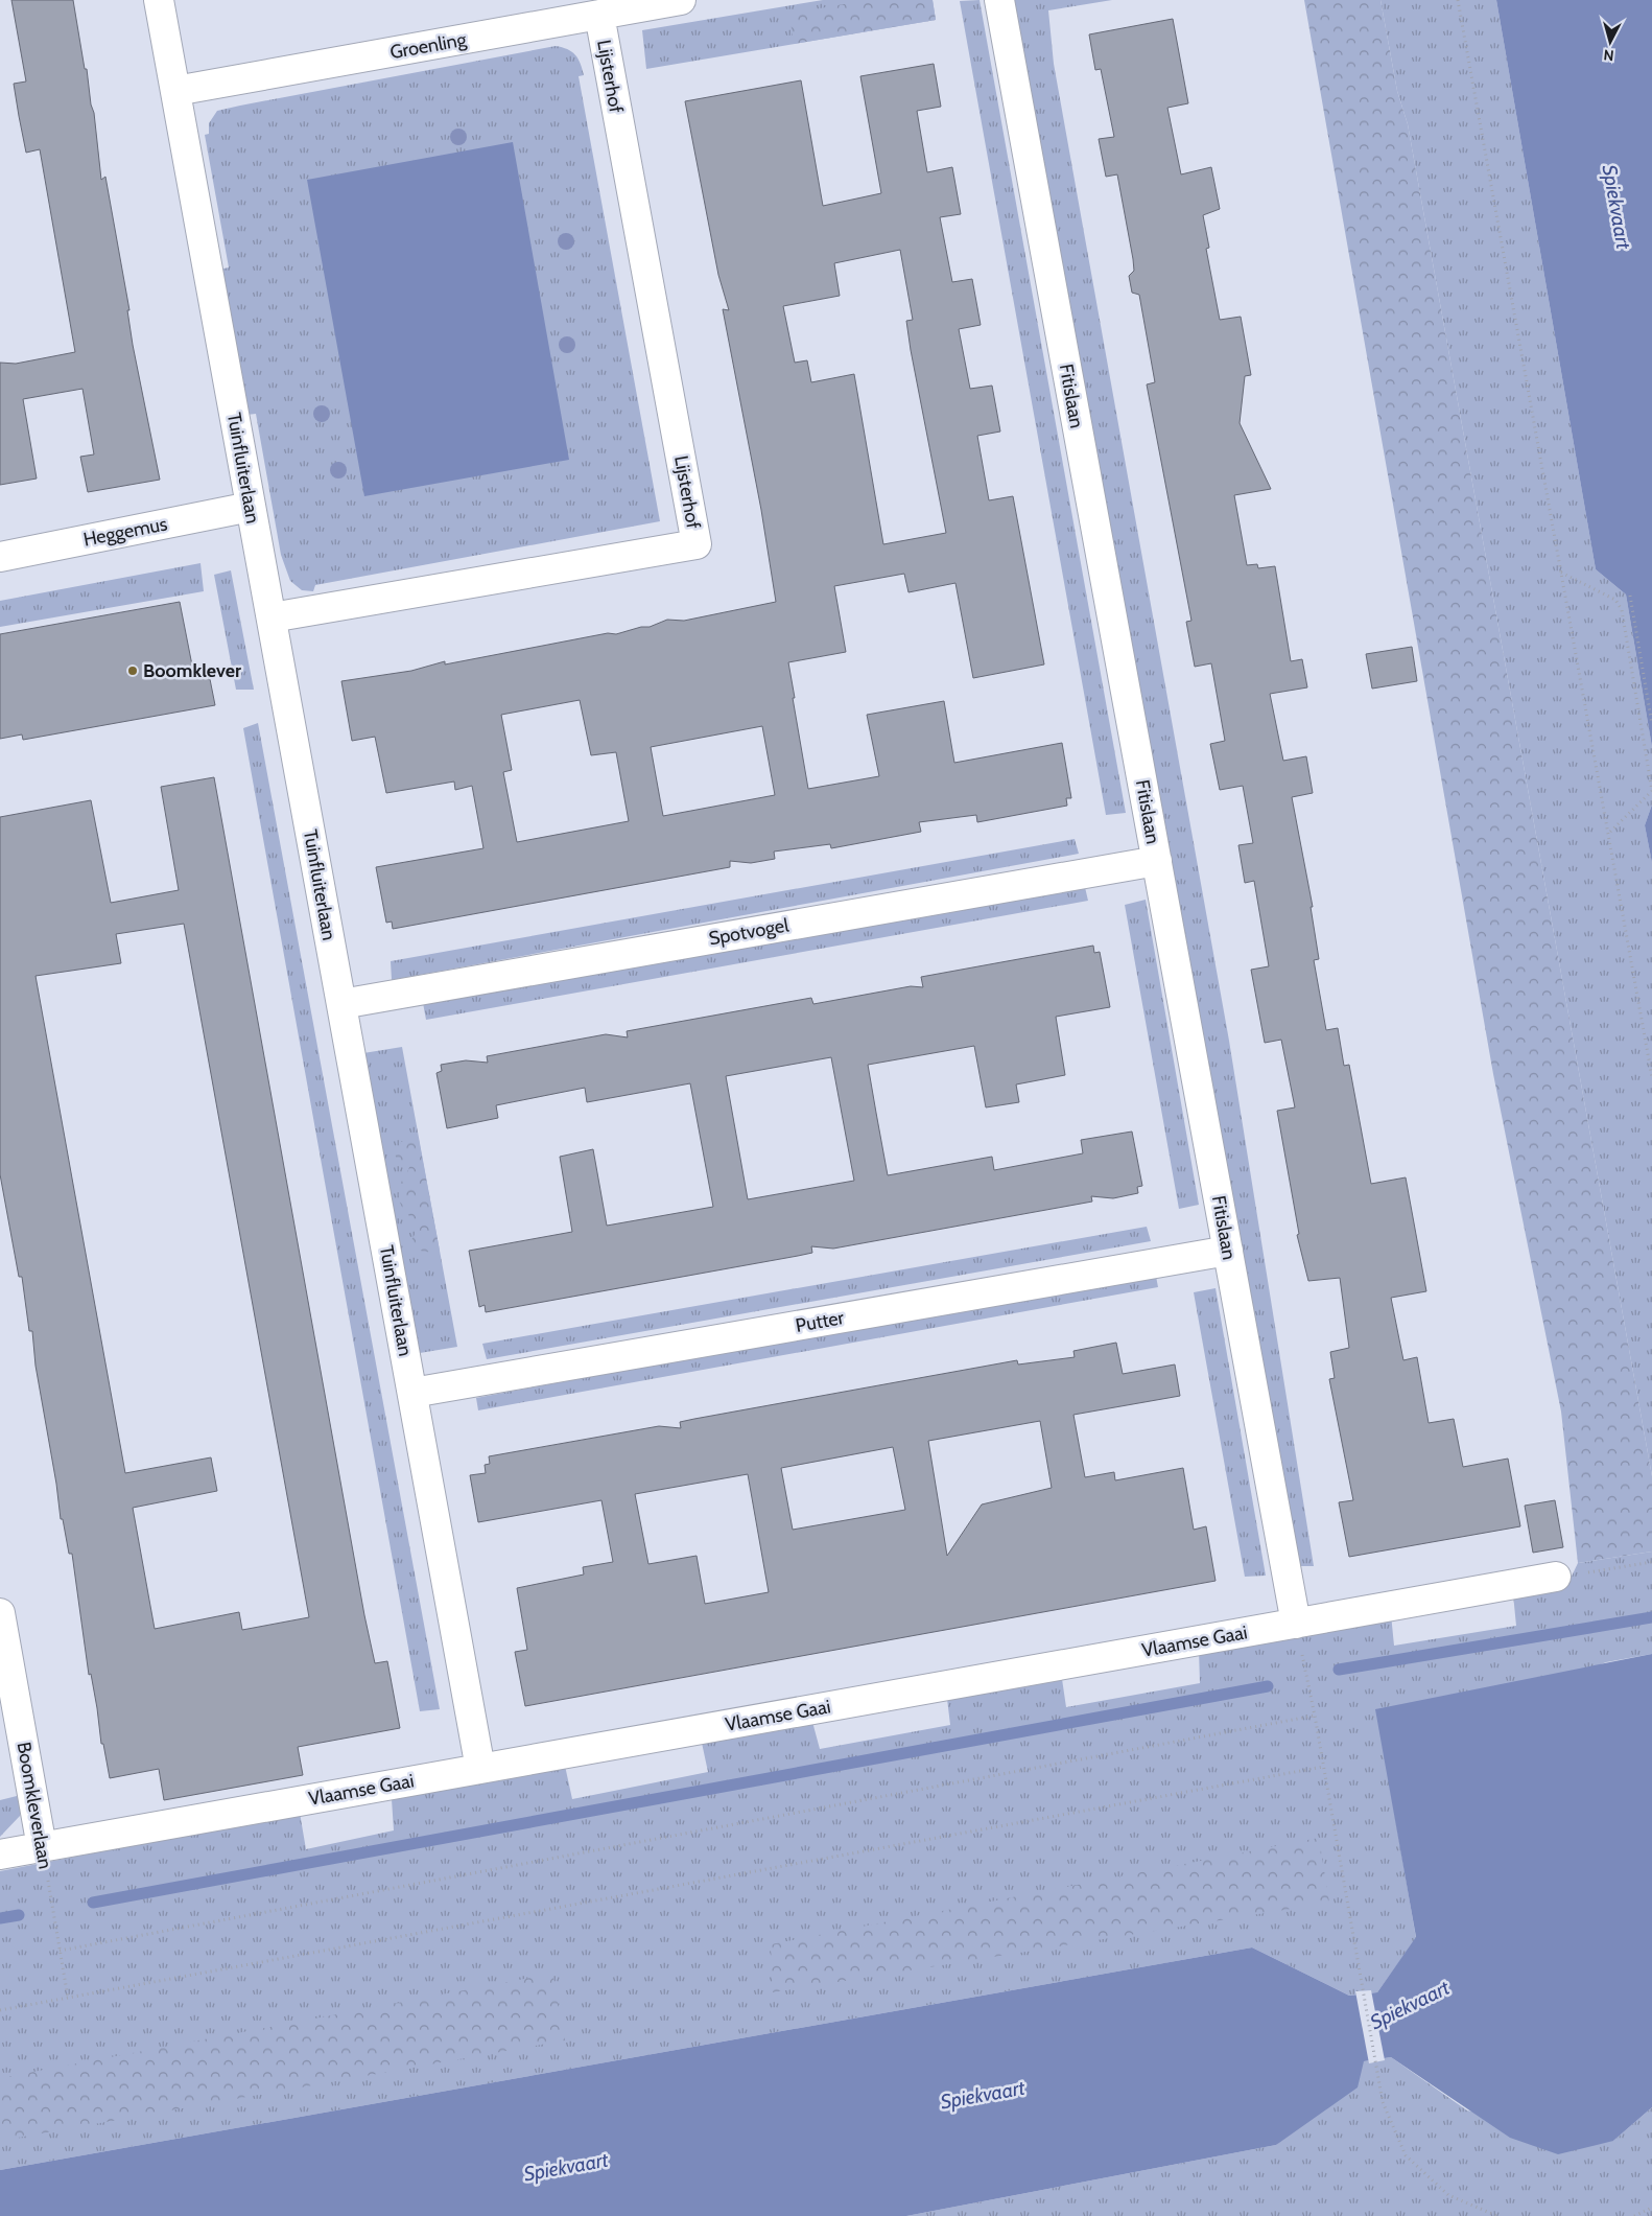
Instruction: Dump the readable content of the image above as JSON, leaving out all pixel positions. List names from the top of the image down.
{
  "streets": {
    "street": [
      "Groenling",
      "Lijsterhof",
      "Fitislaan",
      "Tuinfluiterlaan",
      "Heggemus",
      "Spotvogel",
      "Putter",
      "Vlaamse Gaai",
      "Boomkleverlaan"
    ]
  },
  "crossings": [
    ["Groenling", "Lijsterhof"],
    ["Groenling", "Tuinfluiterlaan"],
    ["Lijsterhof", "Tuinfluiterlaan"],
    ["Fitislaan", "Spotvogel"],
    ["Fitislaan", "Putter"],
    ["Fitislaan", "Vlaamse Gaai"],
    ["Tuinfluiterlaan", "Heggemus"],
    ["Tuinfluiterlaan", "Spotvogel"],
    ["Tuinfluiterlaan", "Putter"],
    ["Tuinfluiterlaan", "Vlaamse Gaai"],
    ["Vlaamse Gaai", "Boomkleverlaan"]
  ],
  "water": ["Spiekvaart"],
  "places": ["Boomklever"],
  "north": "bottom"
}
